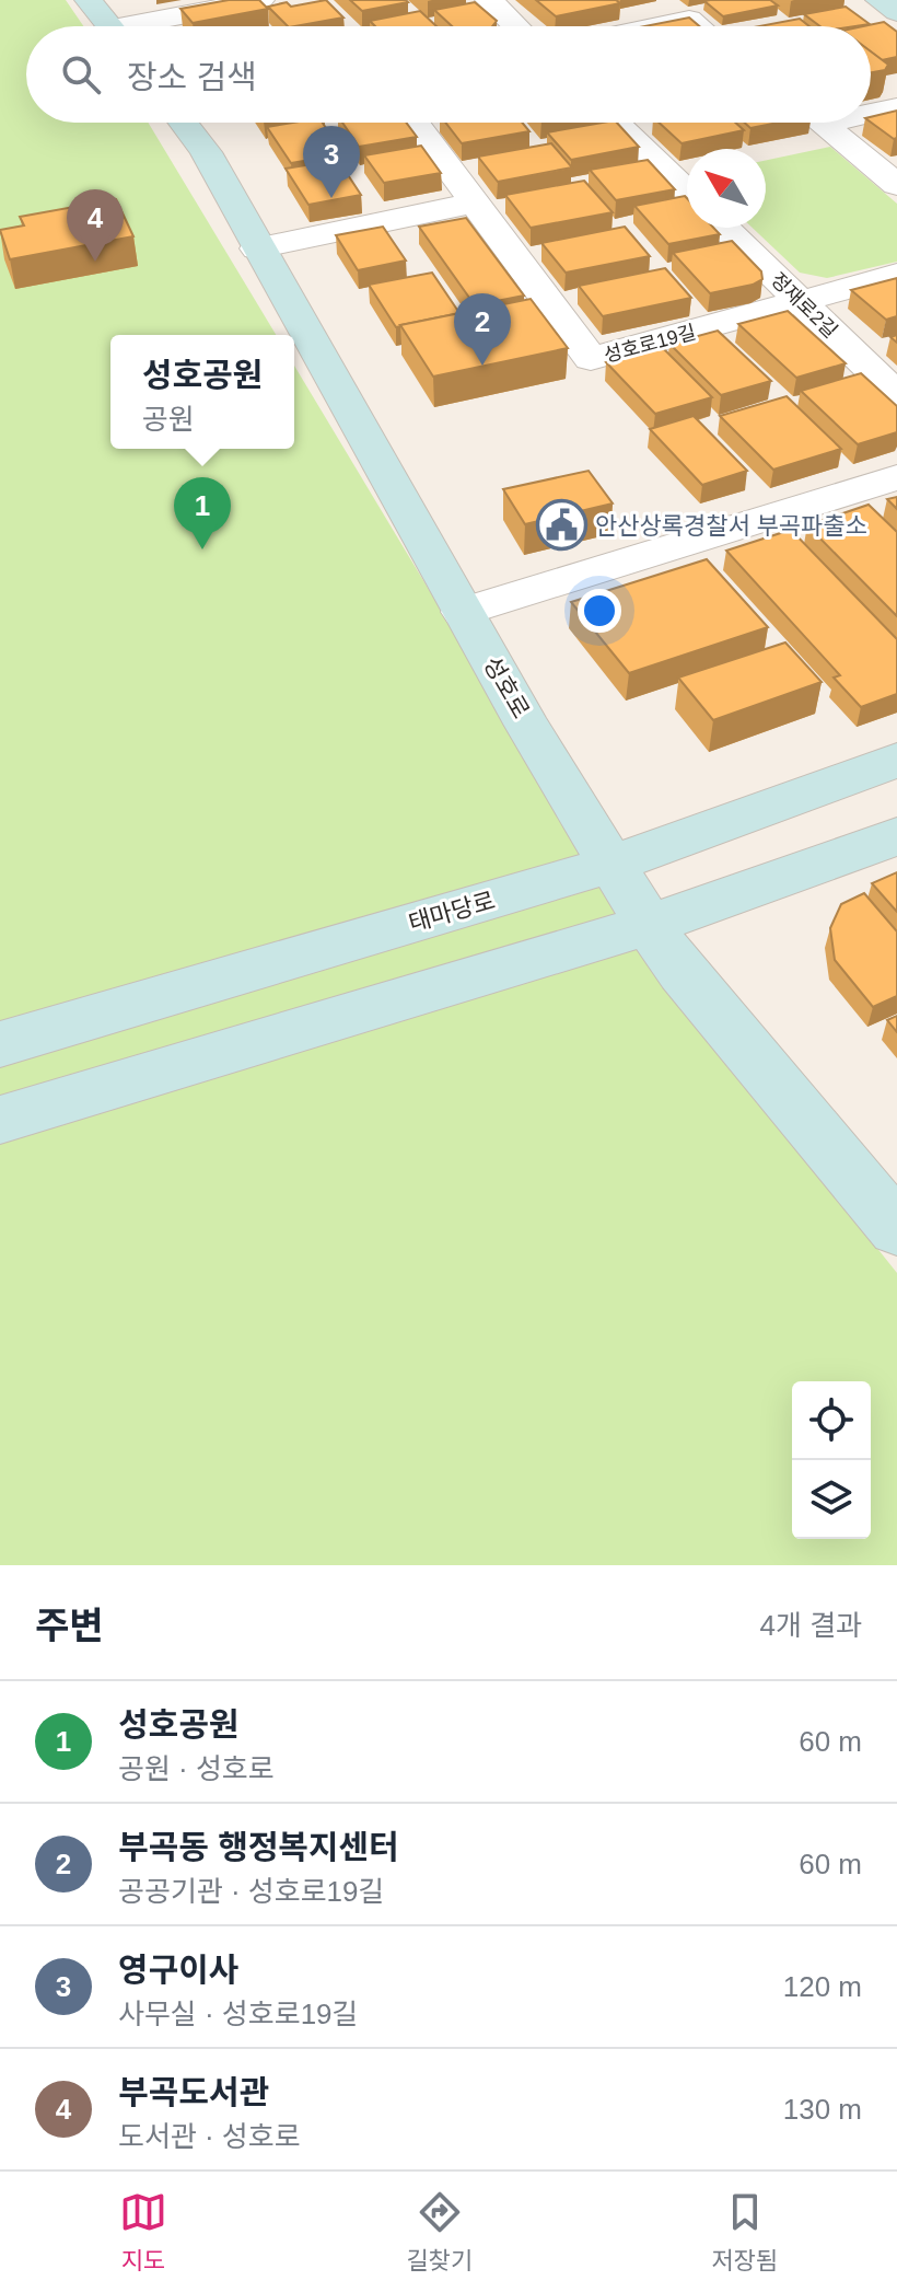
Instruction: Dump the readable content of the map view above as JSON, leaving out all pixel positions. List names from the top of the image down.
{
  "streets": {
    "street": [
      "정재로2길",
      "성호로19길",
      "성호로",
      "태마당로"
    ]
  },
  "crossings": [
    ["정재로2길", "성호로19길"],
    ["성호로", "태마당로"]
  ],
  "places": {
    "public building": ["안산상록경찰서 부곡파출소"]
  },
  "north": "top left",
  "page": {
    "search": "장소 검색",
    "pins": [
      "3",
      "4",
      "2",
      "1"
    ],
    "popup": ["성호공원", "공원"],
    "heading": ["주변", "4개 결과"],
    "list": [
      {
        "mark": "1",
        "name": "성호공원",
        "note": "공원 · 성호로",
        "value": "60 m"
      },
      {
        "mark": "2",
        "name": "부곡동 행정복지센터",
        "note": "공공기관 · 성호로19길",
        "value": "60 m"
      },
      {
        "mark": "3",
        "name": "영구이사",
        "note": "사무실 · 성호로19길",
        "value": "120 m"
      },
      {
        "mark": "4",
        "name": "부곡도서관",
        "note": "도서관 · 성호로",
        "value": "130 m"
      }
    ],
    "nav": ["지도", "길찾기", "저장됨"]
  }
}
